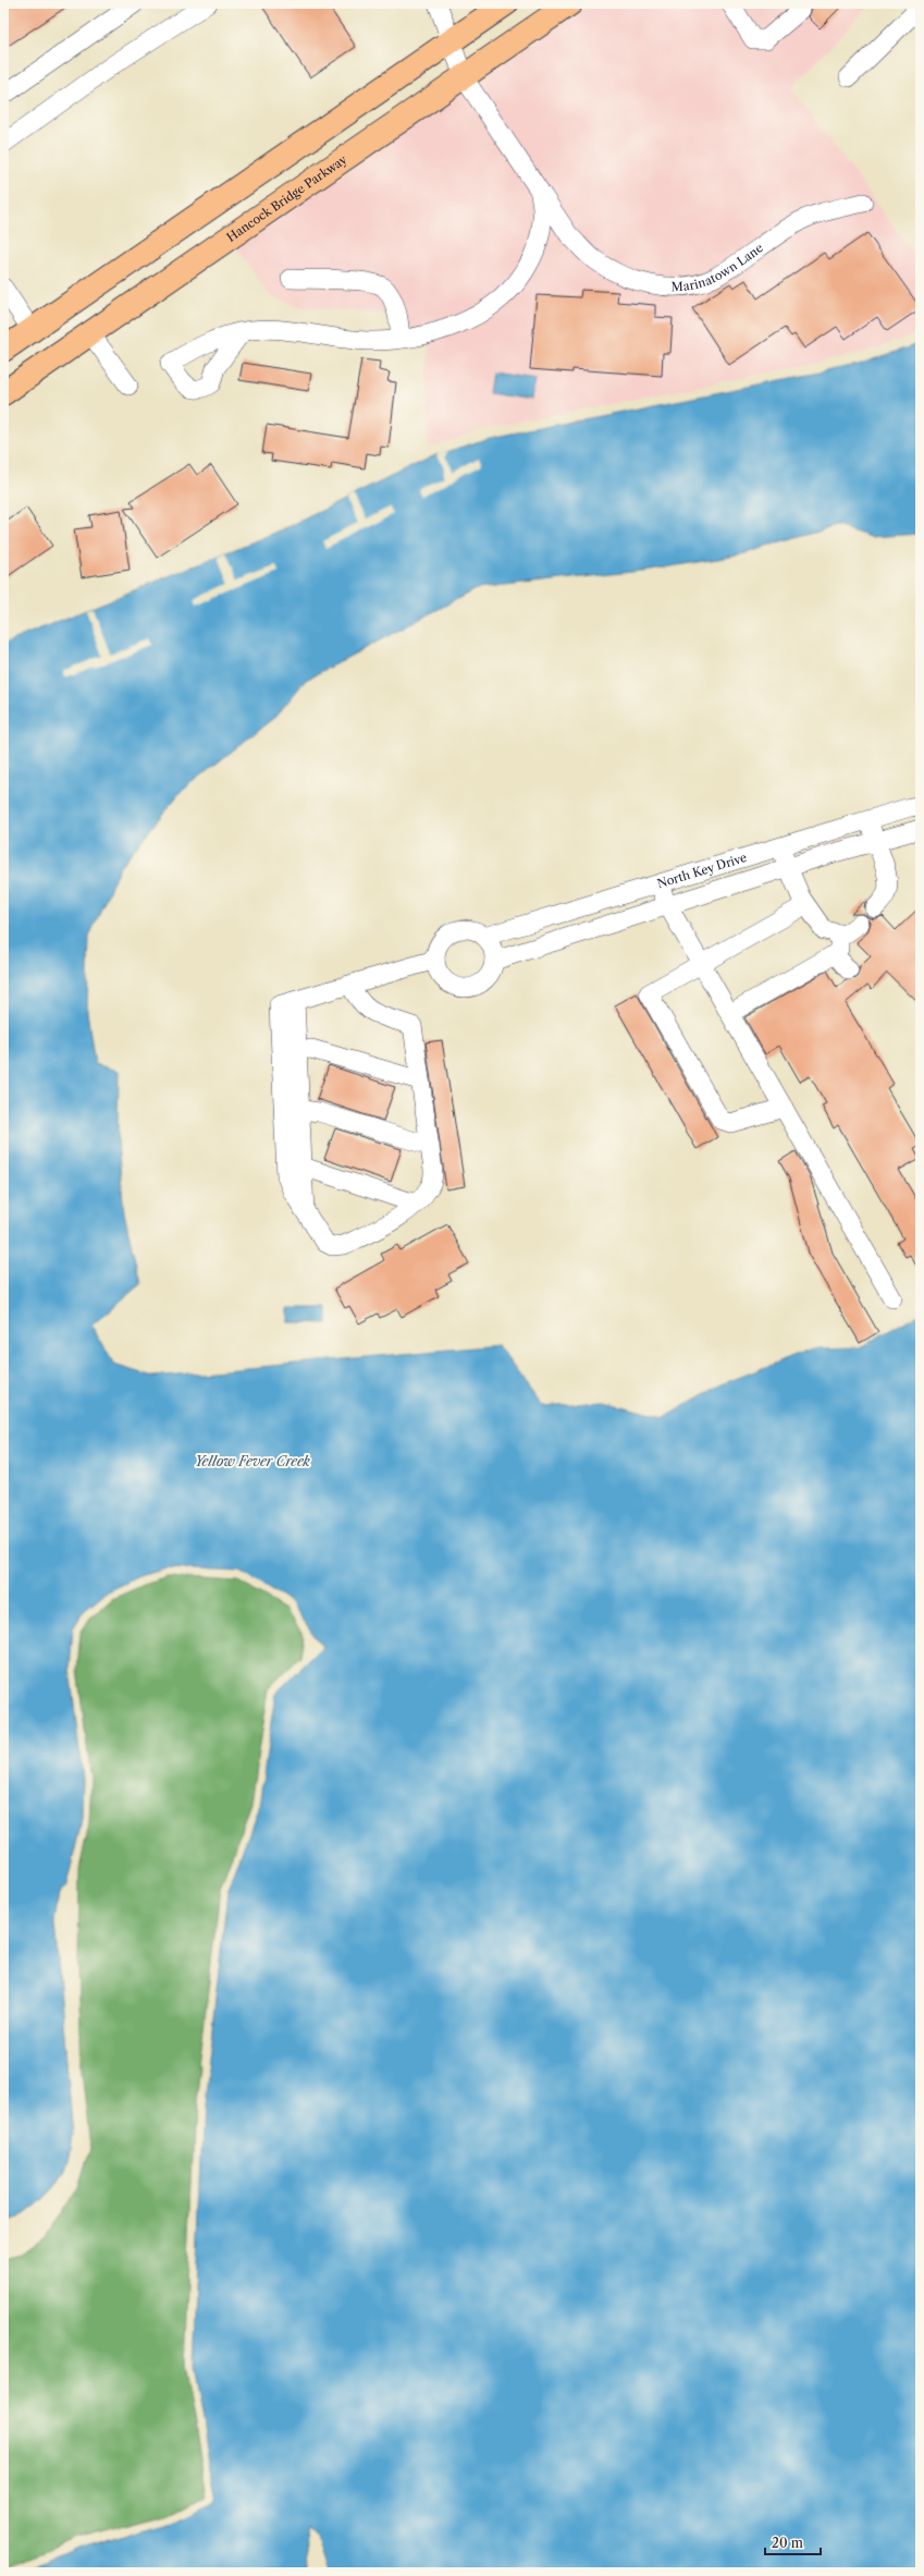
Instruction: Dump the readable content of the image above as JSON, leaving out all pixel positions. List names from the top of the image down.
{
  "streets": {
    "main road": ["Hancock Bridge Parkway"],
    "street": ["Marinatown Lane", "North Key Drive"]
  },
  "crossings": [
    ["Hancock Bridge Parkway", "Marinatown Lane"]
  ],
  "water": ["Yellow Fever Creek"],
  "scale_bar": "20 m"
}
